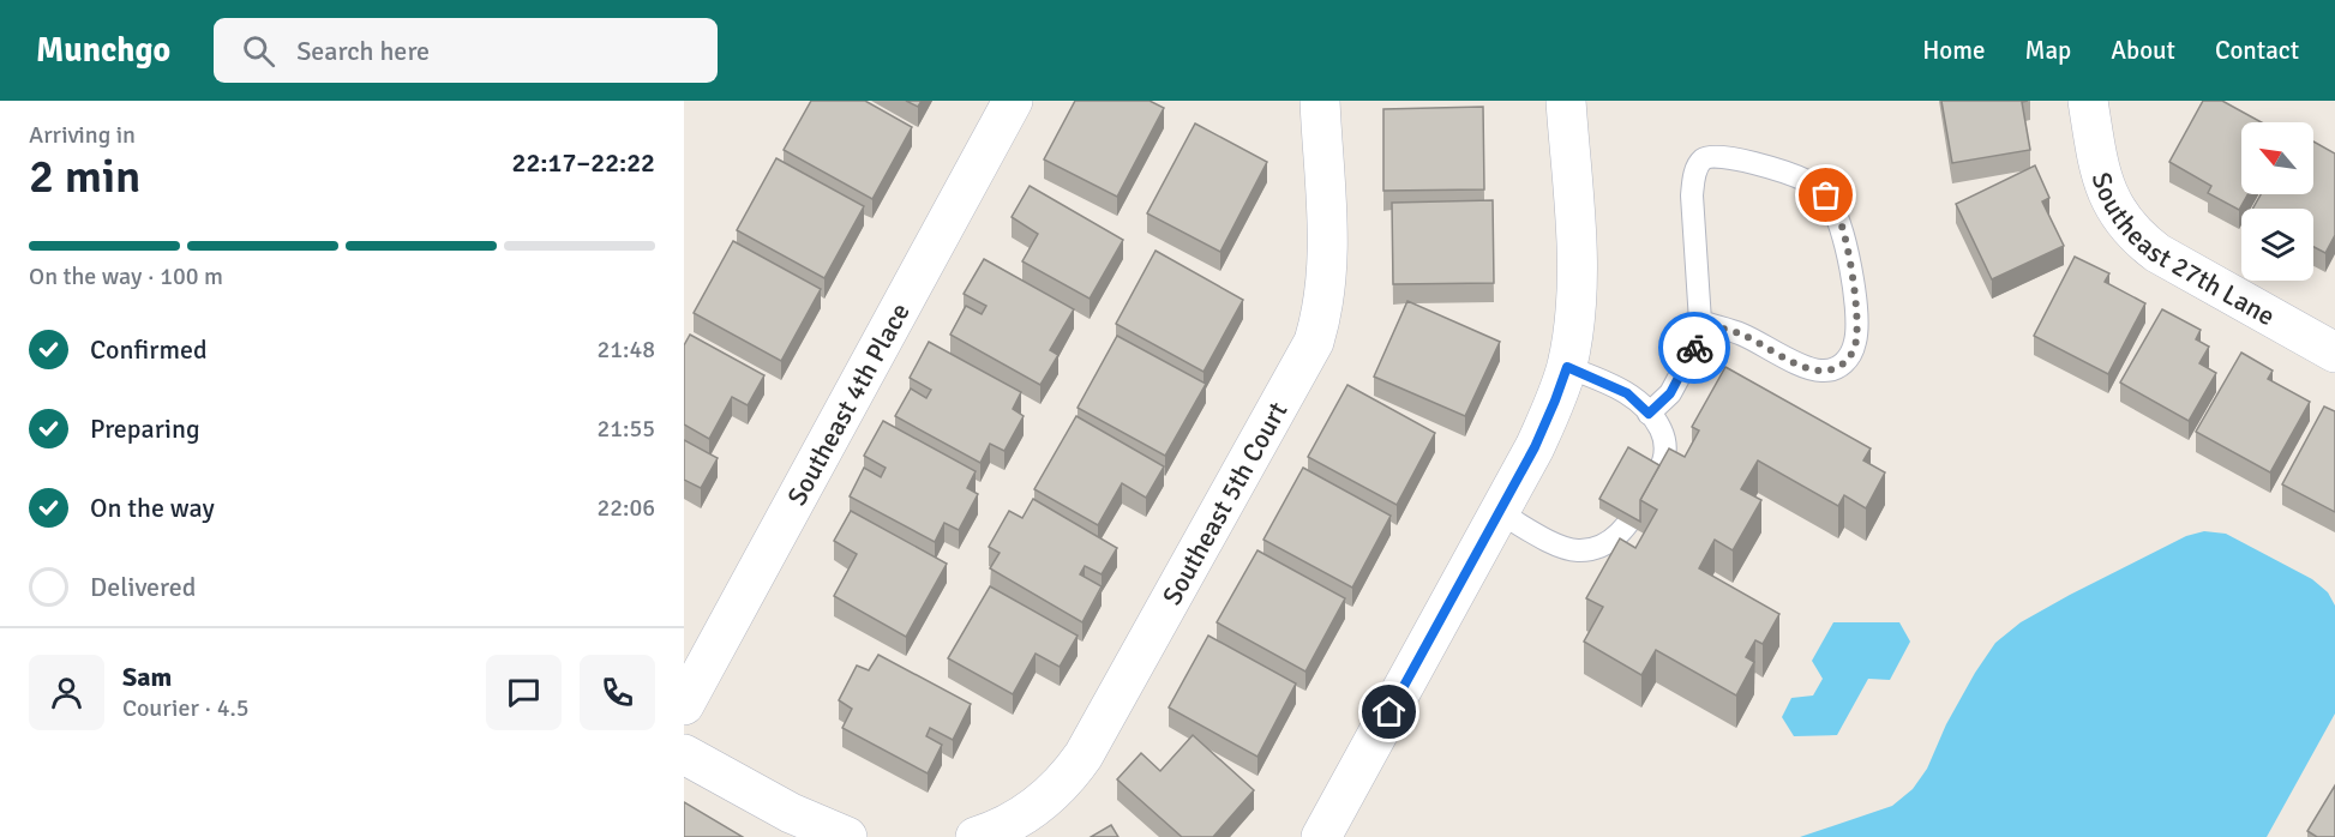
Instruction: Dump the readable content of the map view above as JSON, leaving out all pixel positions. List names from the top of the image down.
{
  "streets": {
    "street": ["Southeast 27th Lane", "Southeast 4th Place", "Southeast 5th Court"]
  },
  "north": "top left",
  "page": {
    "header": "Munchgo",
    "search": "Search here",
    "nav": [
      "Home",
      "Map",
      "About",
      "Contact"
    ],
    "heading": ["2 min", "Arriving in", "22:17–22:22"],
    "panel": ["Sam", "Courier · 4.5"],
    "bar": "On the way · 100 m",
    "list": [
      ["Confirmed", "21:48"],
      ["Preparing", "21:55"],
      ["On the way", "22:06"],
      "Delivered"
    ]
  }
}
